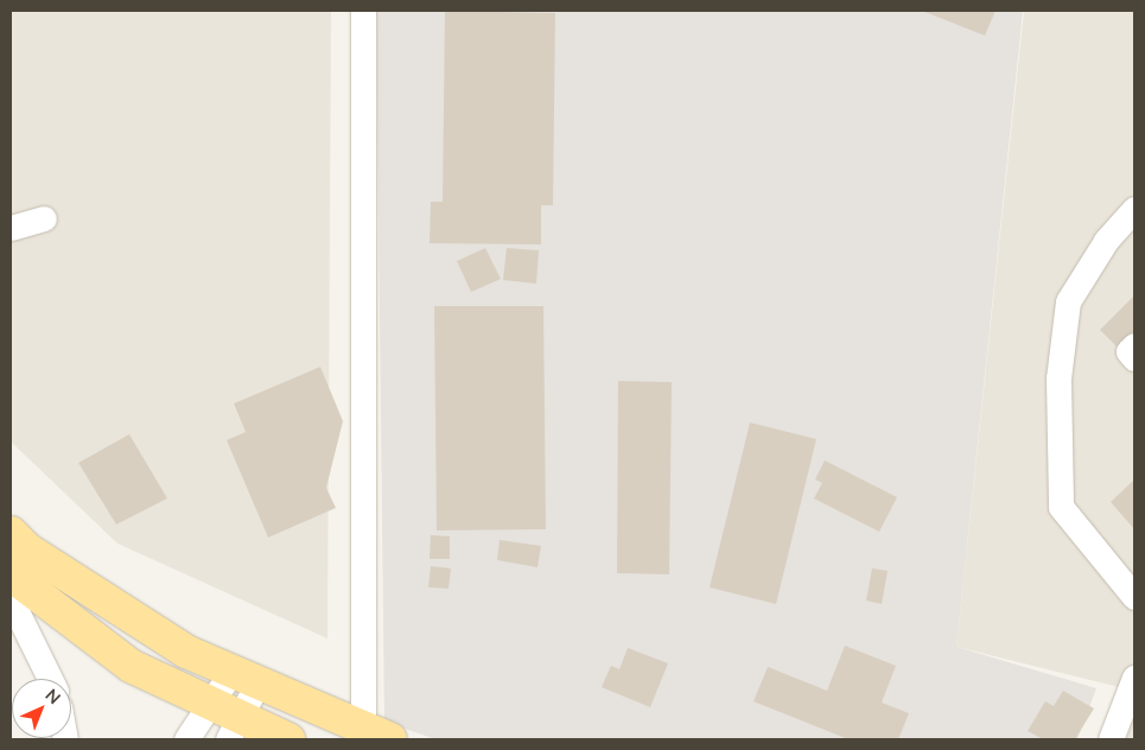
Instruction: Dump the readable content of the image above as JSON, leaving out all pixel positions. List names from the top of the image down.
{
  "north": "top right"
}
